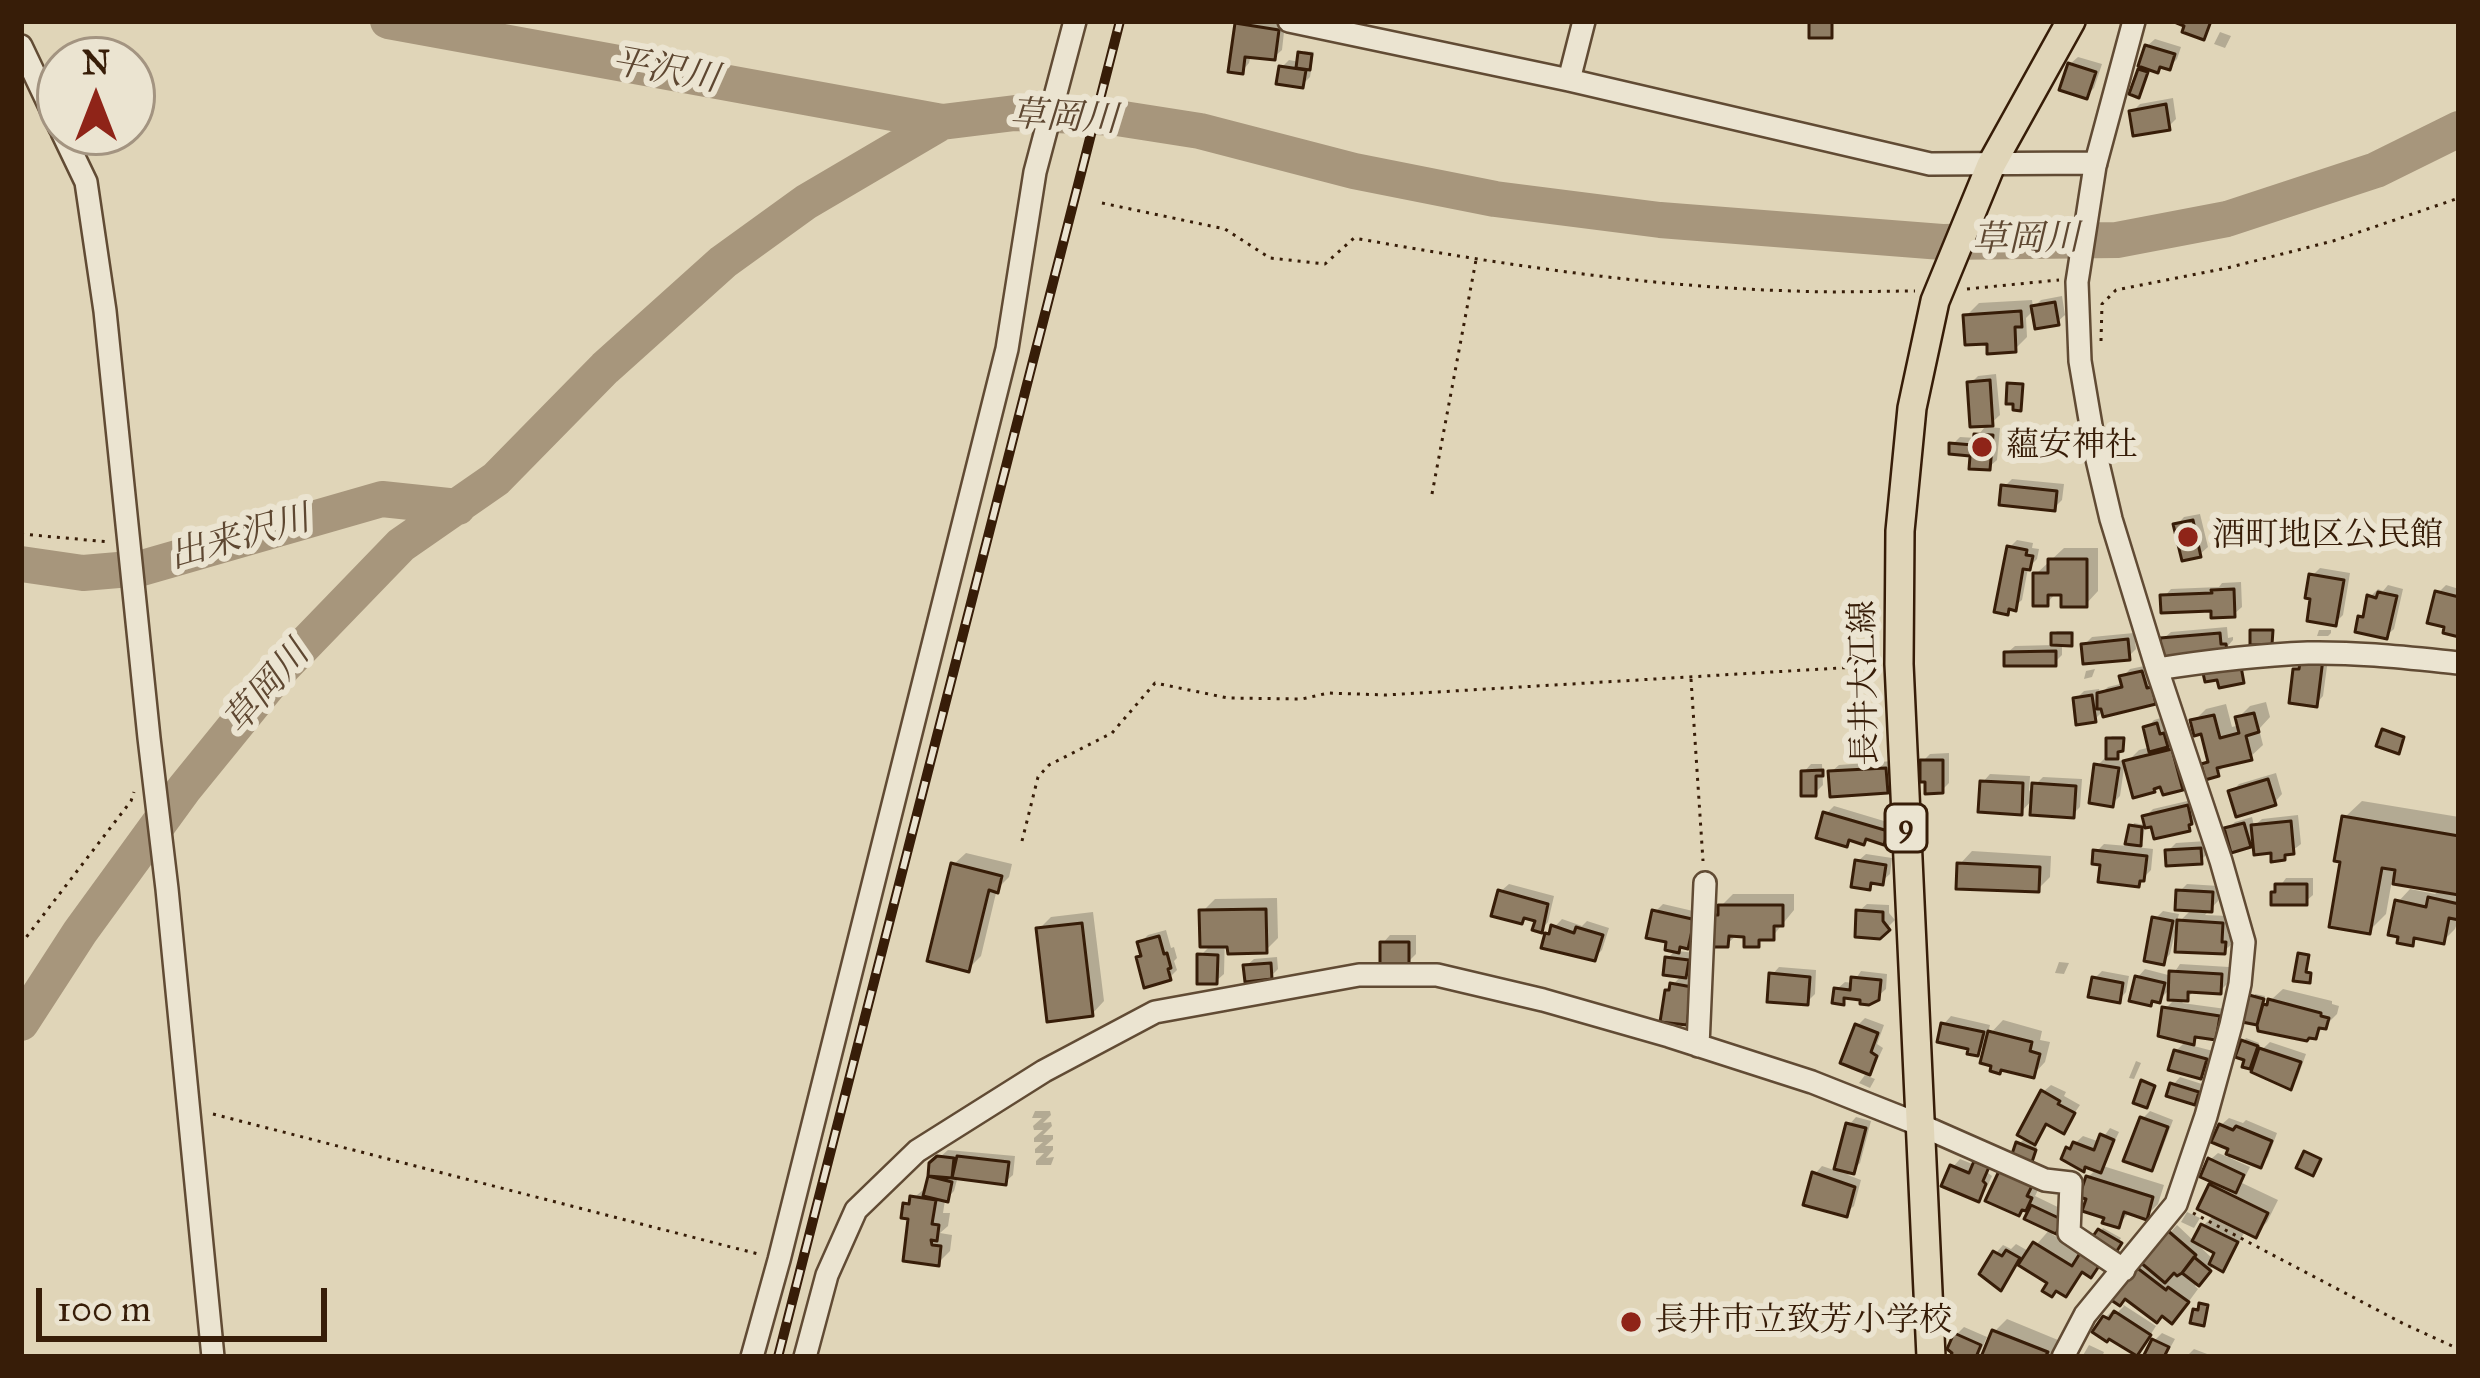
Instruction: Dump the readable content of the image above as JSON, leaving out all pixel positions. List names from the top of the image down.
{
  "streets": {
    "main road": ["長井大江線", "9"]
  },
  "crossings": [
    ["長井大江線", "9"]
  ],
  "water": ["平沢川", "草岡川", "出来沢川"],
  "places": ["蘊安神社", "酒町地区公民館", "長井市立致芳小学校"],
  "scale_bar": "100 m",
  "north": "top"
}
